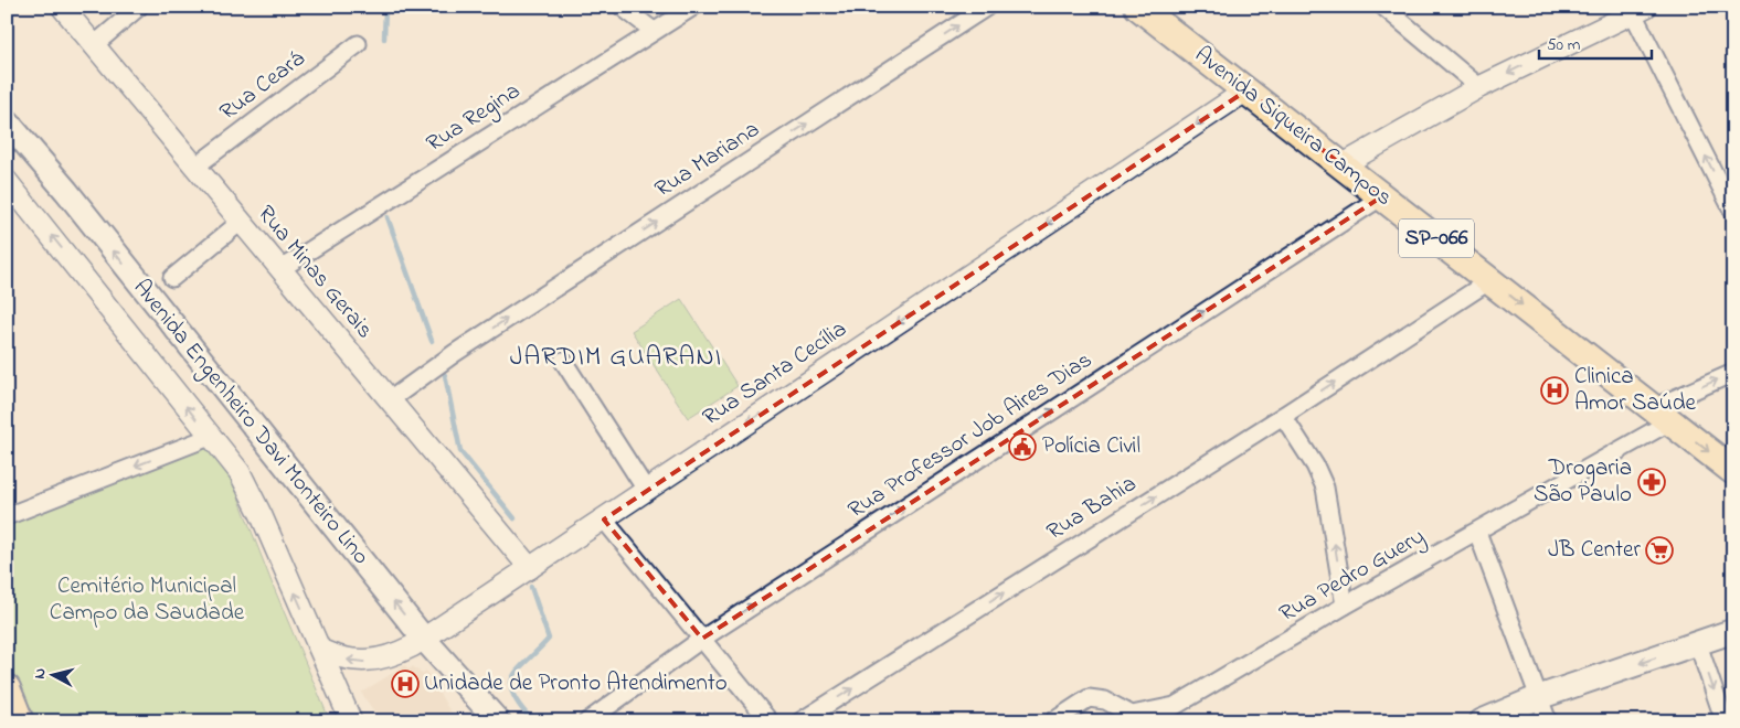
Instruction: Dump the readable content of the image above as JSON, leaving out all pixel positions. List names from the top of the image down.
{
  "streets": {
    "main road": ["Avenida Siqueira Campos", "SP-066", "Avenida Engenheiro Davi Monteiro Lino"],
    "street": [
      "Rua Ceará",
      "Rua Regina",
      "Rua Mariana",
      "Rua Minas Gerais",
      "Rua Santa Cecília",
      "Rua Professor Job Aires Dias",
      "Rua Bahia",
      "Rua Pedro Guery"
    ]
  },
  "crossings": [
    ["Rua Ceará", "Rua Minas Gerais"],
    ["Rua Regina", "Rua Minas Gerais"],
    ["Avenida Siqueira Campos", "Rua Santa Cecília"],
    ["Avenida Siqueira Campos", "Rua Professor Job Aires Dias"],
    ["Avenida Siqueira Campos", "Rua Bahia"],
    ["Avenida Siqueira Campos", "Rua Pedro Guery"],
    ["Rua Mariana", "Rua Minas Gerais"],
    ["Rua Minas Gerais", "Rua Santa Cecília"],
    ["Rua Santa Cecília", "Avenida Engenheiro Davi Monteiro Lino"]
  ],
  "one_way": [
    "Avenida Siqueira Campos",
    "Rua Mariana",
    "Rua Santa Cecília",
    "Avenida Engenheiro Davi Monteiro Lino",
    "Rua Professor Job Aires Dias",
    "Rua Bahia"
  ],
  "districts": ["JARDIM GUARANI"],
  "parks": ["Cemitério Municipal Campo da Saudade"],
  "places": {
    "hospital": ["Clinica Amor Saúde", "Unidade de Pronto Atendimento"],
    "public building": ["Polícia Civil"],
    "pharmacy": ["Drogaria São Paulo"],
    "supermarket": ["JB Center"]
  },
  "scale_bar": "50 m",
  "north": "left"
}
